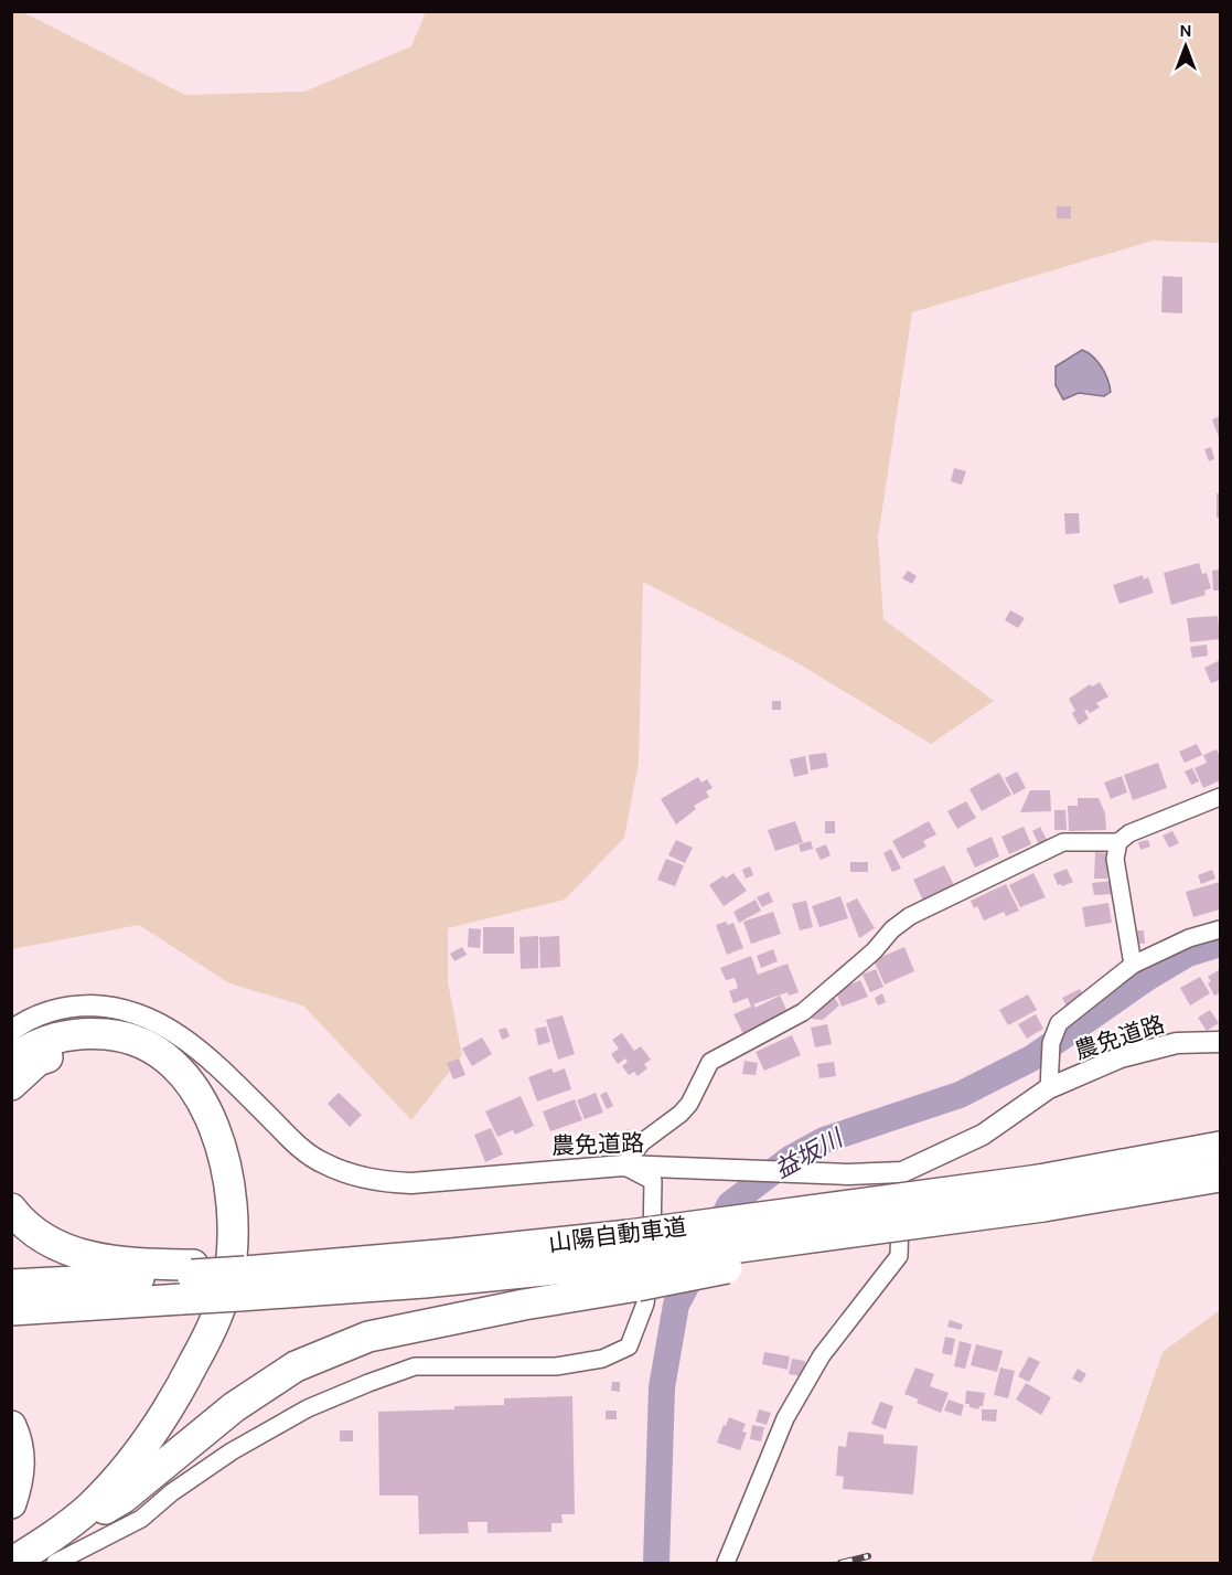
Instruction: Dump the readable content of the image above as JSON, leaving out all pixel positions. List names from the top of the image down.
{
  "streets": {
    "highway": ["山陽自動車道"],
    "street": ["農免道路"]
  },
  "water": ["益坂川"],
  "north": "top"
}
